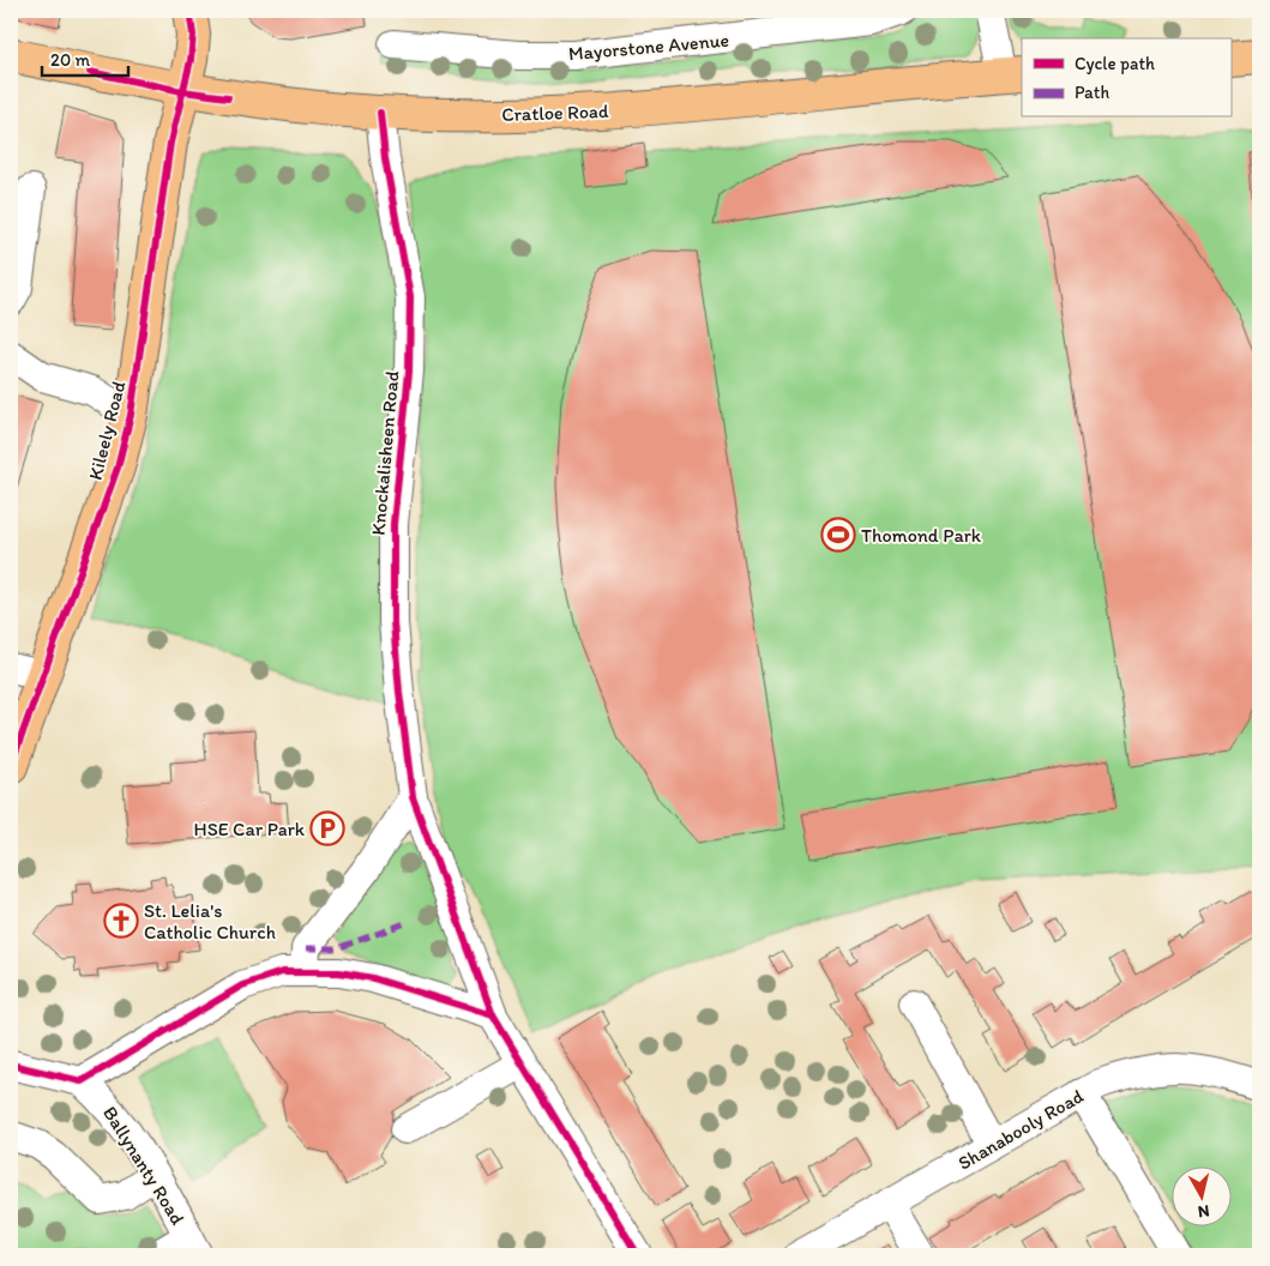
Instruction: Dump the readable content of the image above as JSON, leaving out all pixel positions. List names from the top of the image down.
{
  "streets": {
    "main road": ["Cratloe Road", "Kileely Road"],
    "street": [
      "Mayorstone Avenue",
      "Knockalisheen Road",
      "Shanabooly Road",
      "Ballynanty Road"
    ]
  },
  "crossings": [
    ["Cratloe Road", "Kileely Road"],
    ["Cratloe Road", "Knockalisheen Road"]
  ],
  "places": {
    "sports": ["Thomond Park"],
    "parking": ["HSE Car Park"],
    "church": ["St. Lelia's Catholic Church"]
  },
  "legend": ["Cycle path", "Path"],
  "scale_bar": "20 m",
  "north": "bottom"
}
